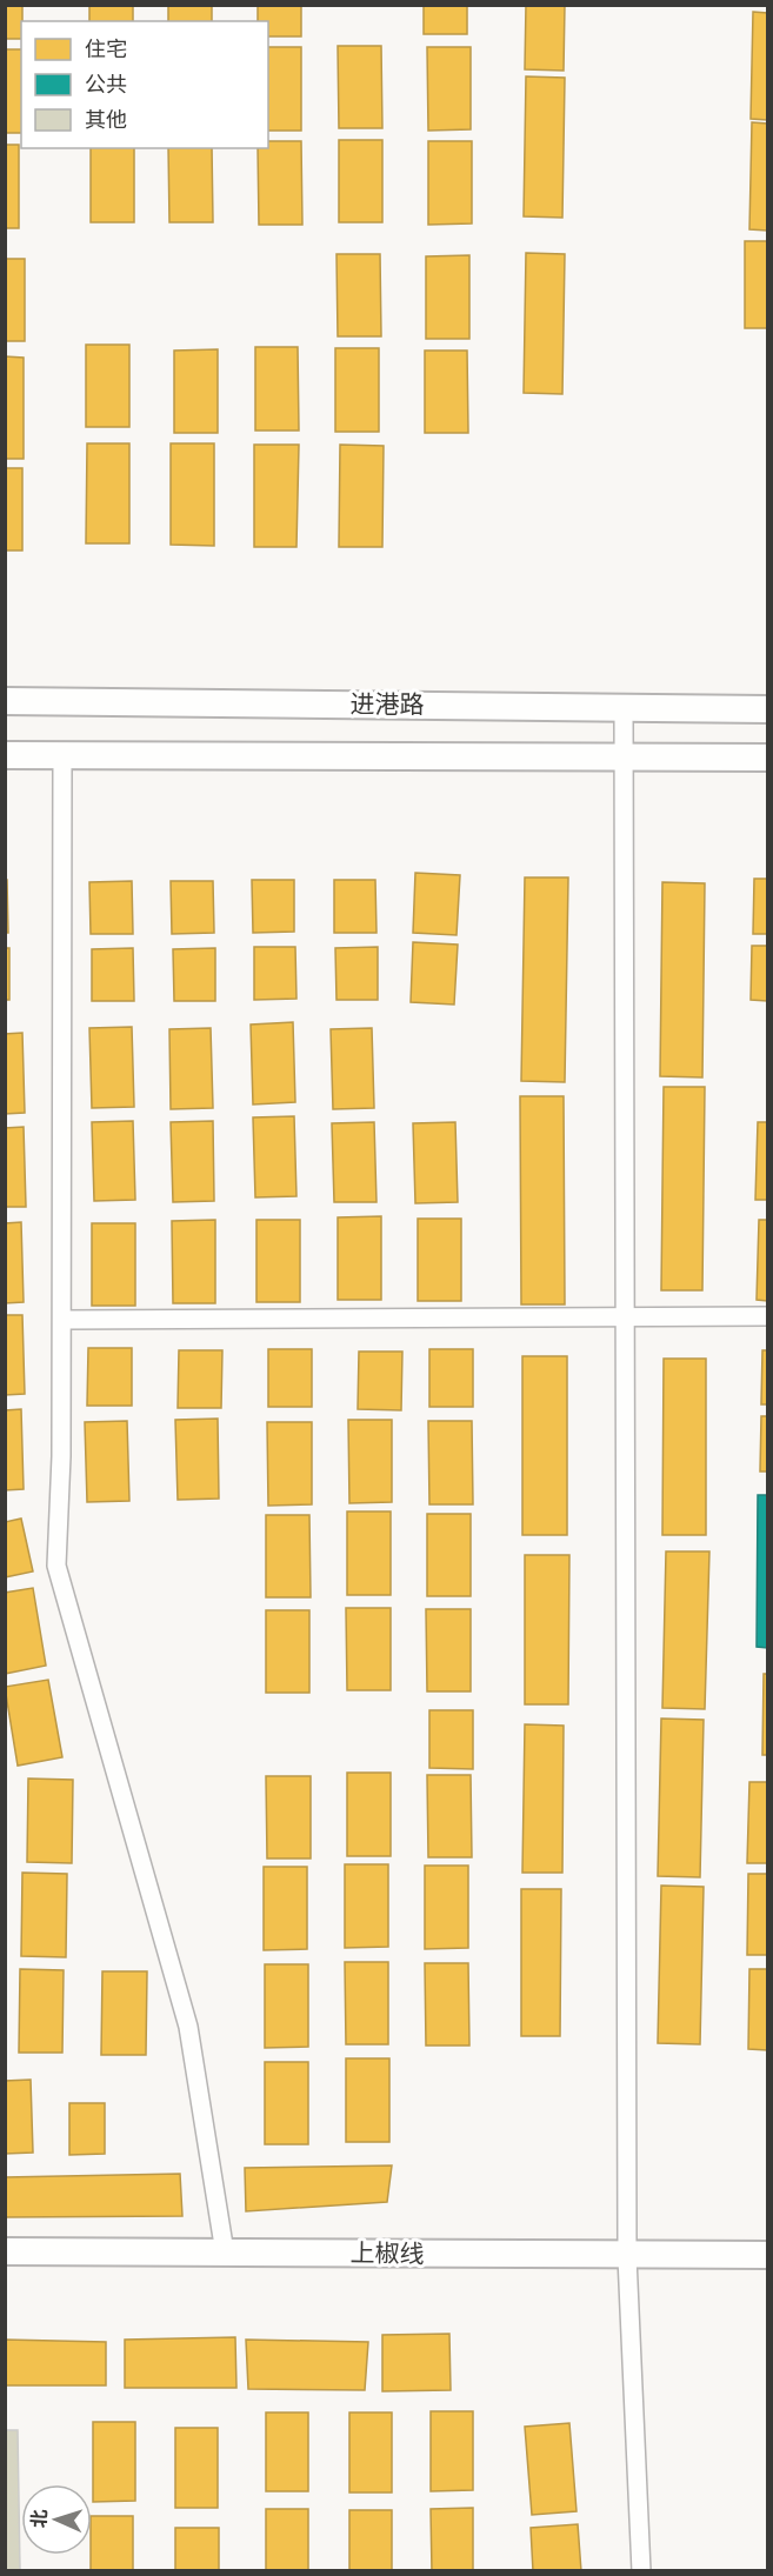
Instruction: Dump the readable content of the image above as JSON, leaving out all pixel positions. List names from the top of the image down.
{
  "streets": {
    "main road": ["进港路", "上椒线"]
  },
  "legend": ["住宅", "公共", "其他"],
  "north": "left"
}
